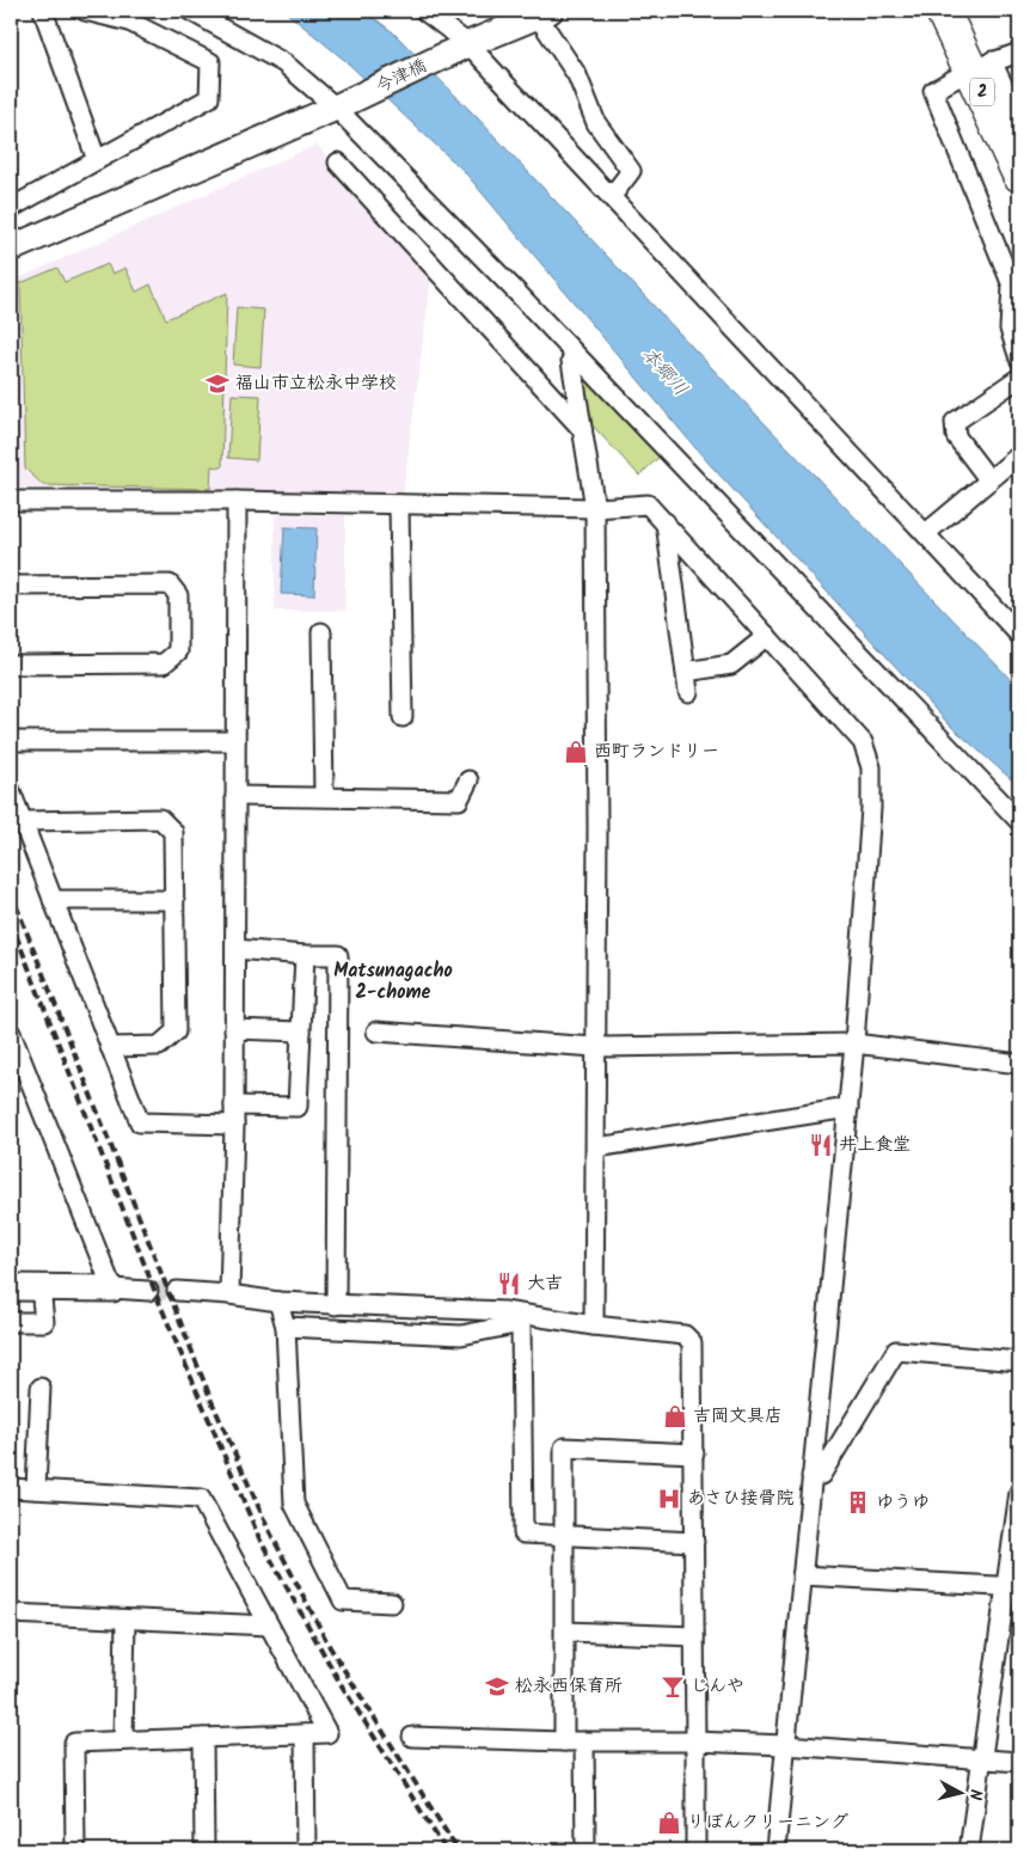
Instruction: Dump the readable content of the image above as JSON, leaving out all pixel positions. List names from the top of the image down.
{
  "streets": {
    "highway": ["2"],
    "street": ["今津橋"]
  },
  "districts": ["Matsunagacho 2-chome"],
  "water": ["本郷川"],
  "places": {
    "school or university": ["福山市立松永中学校", "松永西保育所"],
    "shop": ["西町ランドリー", "吉岡文具店", "りぼんクリーニング"],
    "restaurant": ["井上食堂", "大吉"],
    "hospital": ["あさひ接骨院"],
    "building": ["ゆうゆ"],
    "bar": ["じんや"]
  },
  "north": "right"
}
